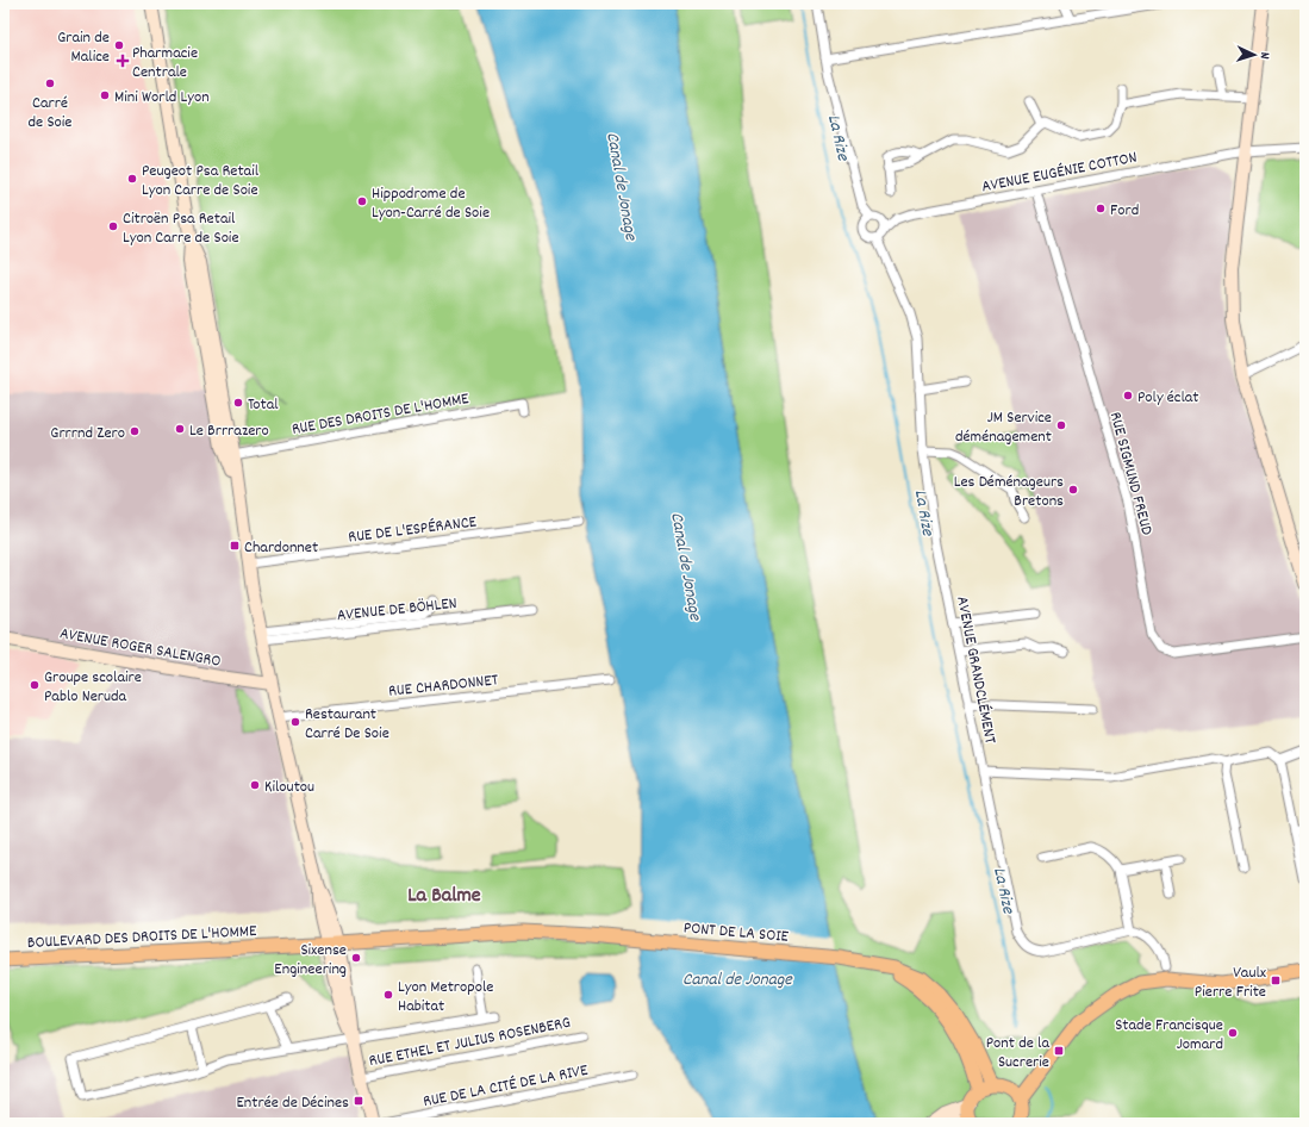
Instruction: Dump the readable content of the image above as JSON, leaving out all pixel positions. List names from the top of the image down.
{
  "streets": {
    "main road": ["AVENUE ROGER SALENGRO", "PONT DE LA SOIE", "BOULEVARD DES DROITS DE L'HOMME"],
    "street": [
      "AVENUE EUGÉNIE COTTON",
      "RUE DES DROITS DE L'HOMME",
      "RUE SIGMUND FREUD",
      "RUE DE L'ESPÉRANCE",
      "AVENUE DE BÖHLEN",
      "AVENUE GRANDCLÉMENT",
      "RUE CHARDONNET",
      "RUE ETHEL ET JULIUS ROSENBERG",
      "RUE DE LA CITÉ DE LA RIVE"
    ]
  },
  "crossings": [
    ["AVENUE EUGÉNIE COTTON", "RUE SIGMUND FREUD"],
    ["AVENUE EUGÉNIE COTTON", "AVENUE GRANDCLÉMENT"],
    ["PONT DE LA SOIE", "BOULEVARD DES DROITS DE L'HOMME"]
  ],
  "districts": ["La Balme"],
  "water": ["La Rize", "Canal de Jonage"],
  "places": {
    "other": [
      "Grain de Malice",
      "Carré de Soie",
      "Mini World Lyon",
      "Peugeot Psa Retail Lyon Carre de Soie",
      "Hippodrome de Lyon-Carré de Soie",
      "Ford",
      "Citroën Psa Retail Lyon Carre de Soie",
      "Poly éclat",
      "Total",
      "JM Service déménagement",
      "Le Brrrazero",
      "Grrrnd Zero",
      "Les Déménageurs Bretons",
      "Groupe scolaire Pablo Neruda",
      "Restaurant Carré De Soie",
      "Kiloutou",
      "Sixense Engineering",
      "Lyon Metropole Habitat",
      "Stade Francisque Jomard"
    ],
    "health": ["Pharmacie Centrale"],
    "transit": [
      "Chardonnet",
      "Vaulx Pierre Frite",
      "Pont de la Sucrerie",
      "Entrée de Décines"
    ]
  },
  "north": "right"
}
